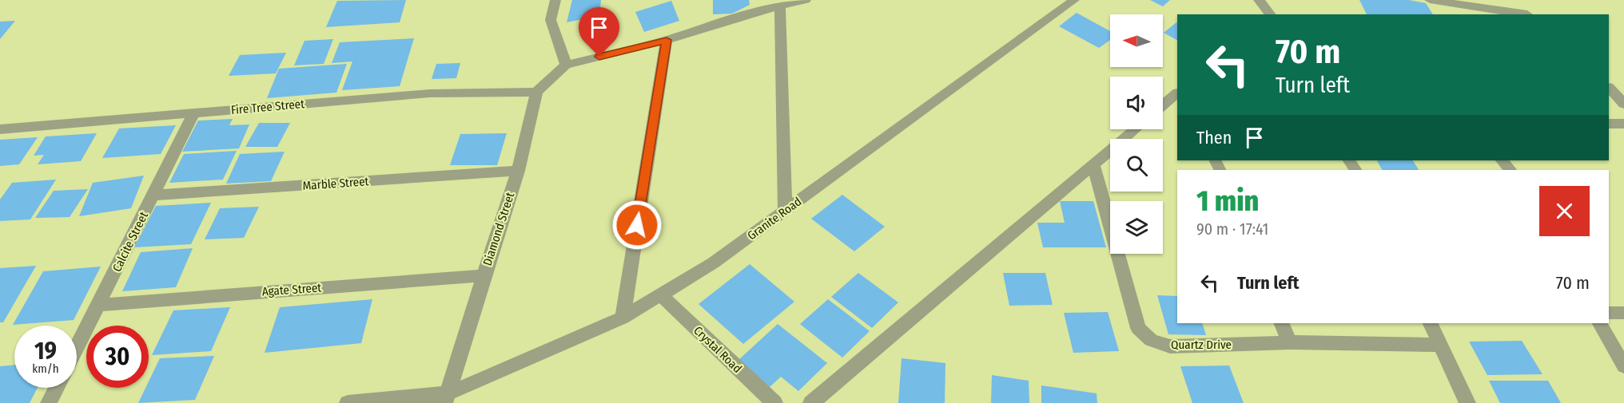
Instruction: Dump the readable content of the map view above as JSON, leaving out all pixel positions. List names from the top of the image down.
{
  "streets": {
    "street": [
      "Fire Tree Street",
      "Marble Street",
      "Granite Road",
      "Diamond Street",
      "Calcite Street",
      "Agate Street",
      "Quartz Drive",
      "Crystal Road"
    ]
  },
  "crossings": [
    ["Fire Tree Street", "Diamond Street"],
    ["Fire Tree Street", "Calcite Street"],
    ["Marble Street", "Diamond Street"],
    ["Marble Street", "Calcite Street"],
    ["Granite Road", "Diamond Street"],
    ["Granite Road", "Crystal Road"],
    ["Diamond Street", "Agate Street"],
    ["Calcite Street", "Agate Street"]
  ],
  "north": "left",
  "page": {
    "turn": ["70 m", "Turn left"],
    "then": "Then",
    "heading": ["1 min", "90 m · 17:41"],
    "list": [
      {
        "name": "Turn left",
        "value": "70 m"
      }
    ],
    "speed": "19 km/h",
    "limit": "30"
  }
}
